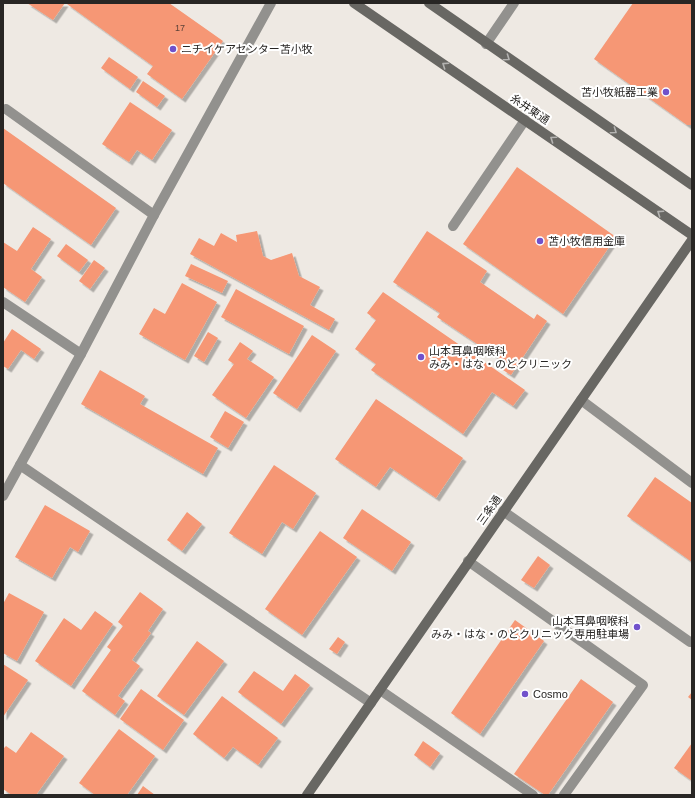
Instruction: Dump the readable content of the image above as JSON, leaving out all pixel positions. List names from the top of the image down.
{
  "streets": {
    "street": ["糸井東通", "三条通"]
  },
  "places": [
    "ニチイケアセンター苫小牧",
    "苫小牧紙器工業",
    "苫小牧信用金庫",
    "山本耳鼻咽喉科 みみ・はな・のどクリニック",
    "山本耳鼻咽喉科 みみ・はな・のどクリニック専用駐車場",
    "Cosmo"
  ],
  "house_numbers": ["17"]
}
